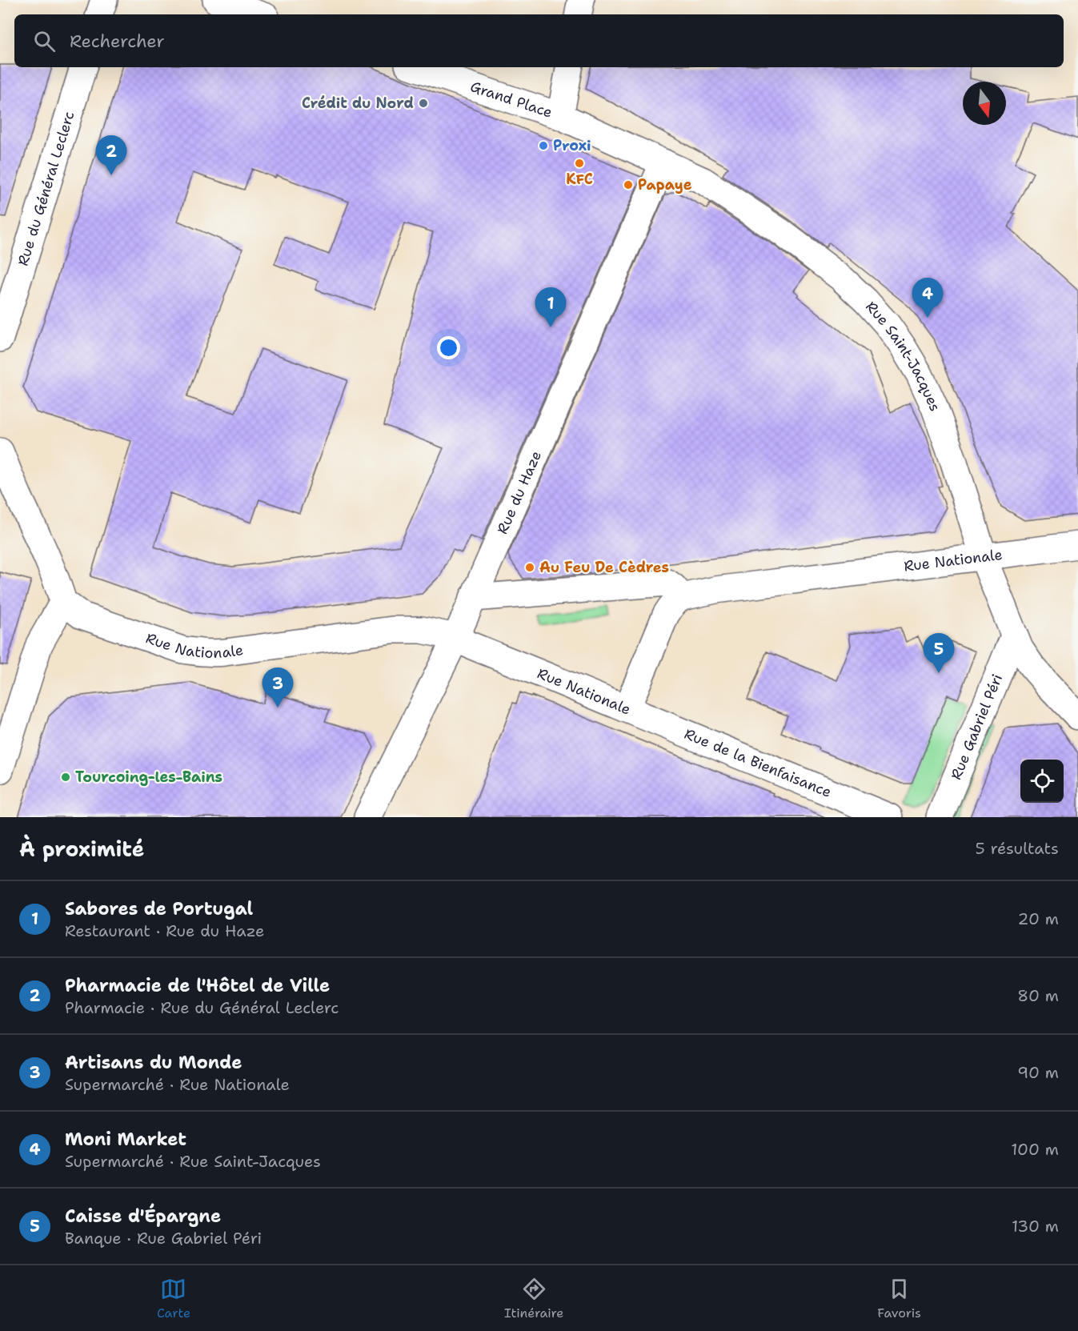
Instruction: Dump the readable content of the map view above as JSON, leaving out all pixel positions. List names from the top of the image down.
{
  "streets": {
    "street": [
      "Grand Place",
      "Rue du Général Leclerc",
      "Rue Saint-Jacques",
      "Rue du Haze",
      "Rue Nationale",
      "Rue Gabriel Péri",
      "Rue de la Bienfaisance"
    ]
  },
  "crossings": [
    ["Grand Place", "Rue Saint-Jacques"],
    ["Rue Saint-Jacques", "Rue du Haze"],
    ["Rue Saint-Jacques", "Rue Nationale"],
    ["Rue Saint-Jacques", "Rue Gabriel Péri"],
    ["Rue du Haze", "Rue Nationale"],
    ["Rue Nationale", "Rue de la Bienfaisance"]
  ],
  "places": [
    "Crédit du Nord",
    "Proxi",
    "KFC",
    "Papaye",
    "Au Feu De Cèdres",
    "Tourcoing-les-Bains"
  ],
  "north": "bottom",
  "page": {
    "search": "Rechercher",
    "pins": [
      "2",
      "4",
      "1",
      "5",
      "3"
    ],
    "heading": ["À proximité", "5 résultats"],
    "list": [
      {
        "mark": "1",
        "name": "Sabores de Portugal",
        "note": "Restaurant · Rue du Haze",
        "value": "20 m"
      },
      {
        "mark": "2",
        "name": "Pharmacie de l'Hôtel de Ville",
        "note": "Pharmacie · Rue du Général Leclerc",
        "value": "80 m"
      },
      {
        "mark": "3",
        "name": "Artisans du Monde",
        "note": "Supermarché · Rue Nationale",
        "value": "90 m"
      },
      {
        "mark": "4",
        "name": "Moni Market",
        "note": "Supermarché · Rue Saint-Jacques",
        "value": "100 m"
      },
      {
        "mark": "5",
        "name": "Caisse d'Épargne",
        "note": "Banque · Rue Gabriel Péri",
        "value": "130 m"
      }
    ],
    "nav": ["Carte", "Itinéraire", "Favoris"]
  }
}
